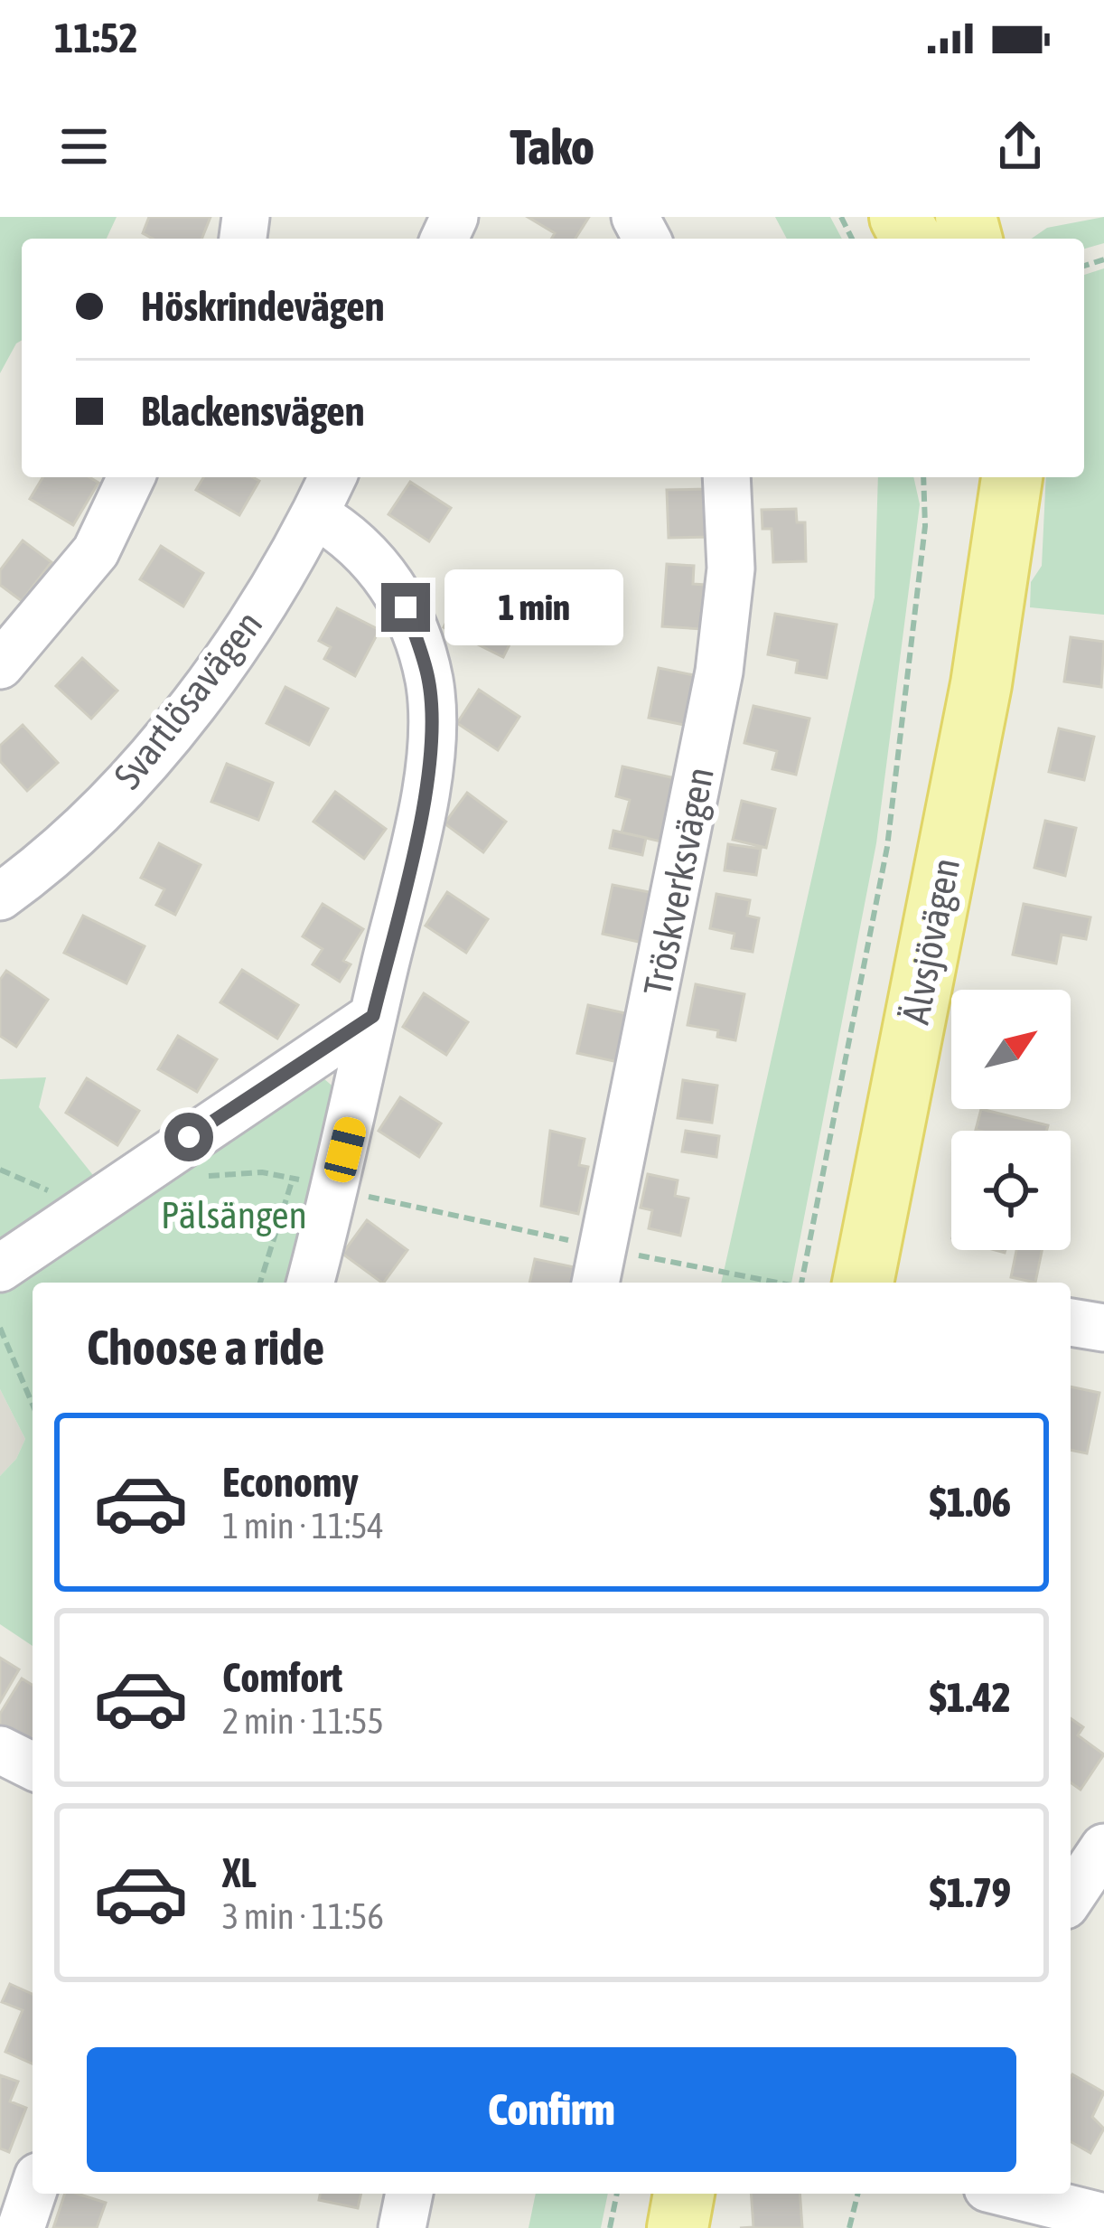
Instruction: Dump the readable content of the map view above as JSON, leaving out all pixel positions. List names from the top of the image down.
{
  "streets": {
    "main road": ["Älvsjövägen"],
    "street": ["Svartlösavägen", "Tröskverksvägen"]
  },
  "parks": ["Pälsängen"],
  "north": "top right",
  "page": {
    "status": "11:52",
    "header": "Tako",
    "banner": ["Höskrindevägen", "Blackensvägen"],
    "bubble": "1 min",
    "heading": "Choose a ride",
    "list": [
      {
        "name": "Economy",
        "note": "1 min · 11:54",
        "value": "$1.06"
      },
      {
        "name": "Comfort",
        "note": "2 min · 11:55",
        "value": "$1.42"
      },
      {
        "name": "XL",
        "note": "3 min · 11:56",
        "value": "$1.79"
      }
    ],
    "buttons": "Confirm"
  }
}
